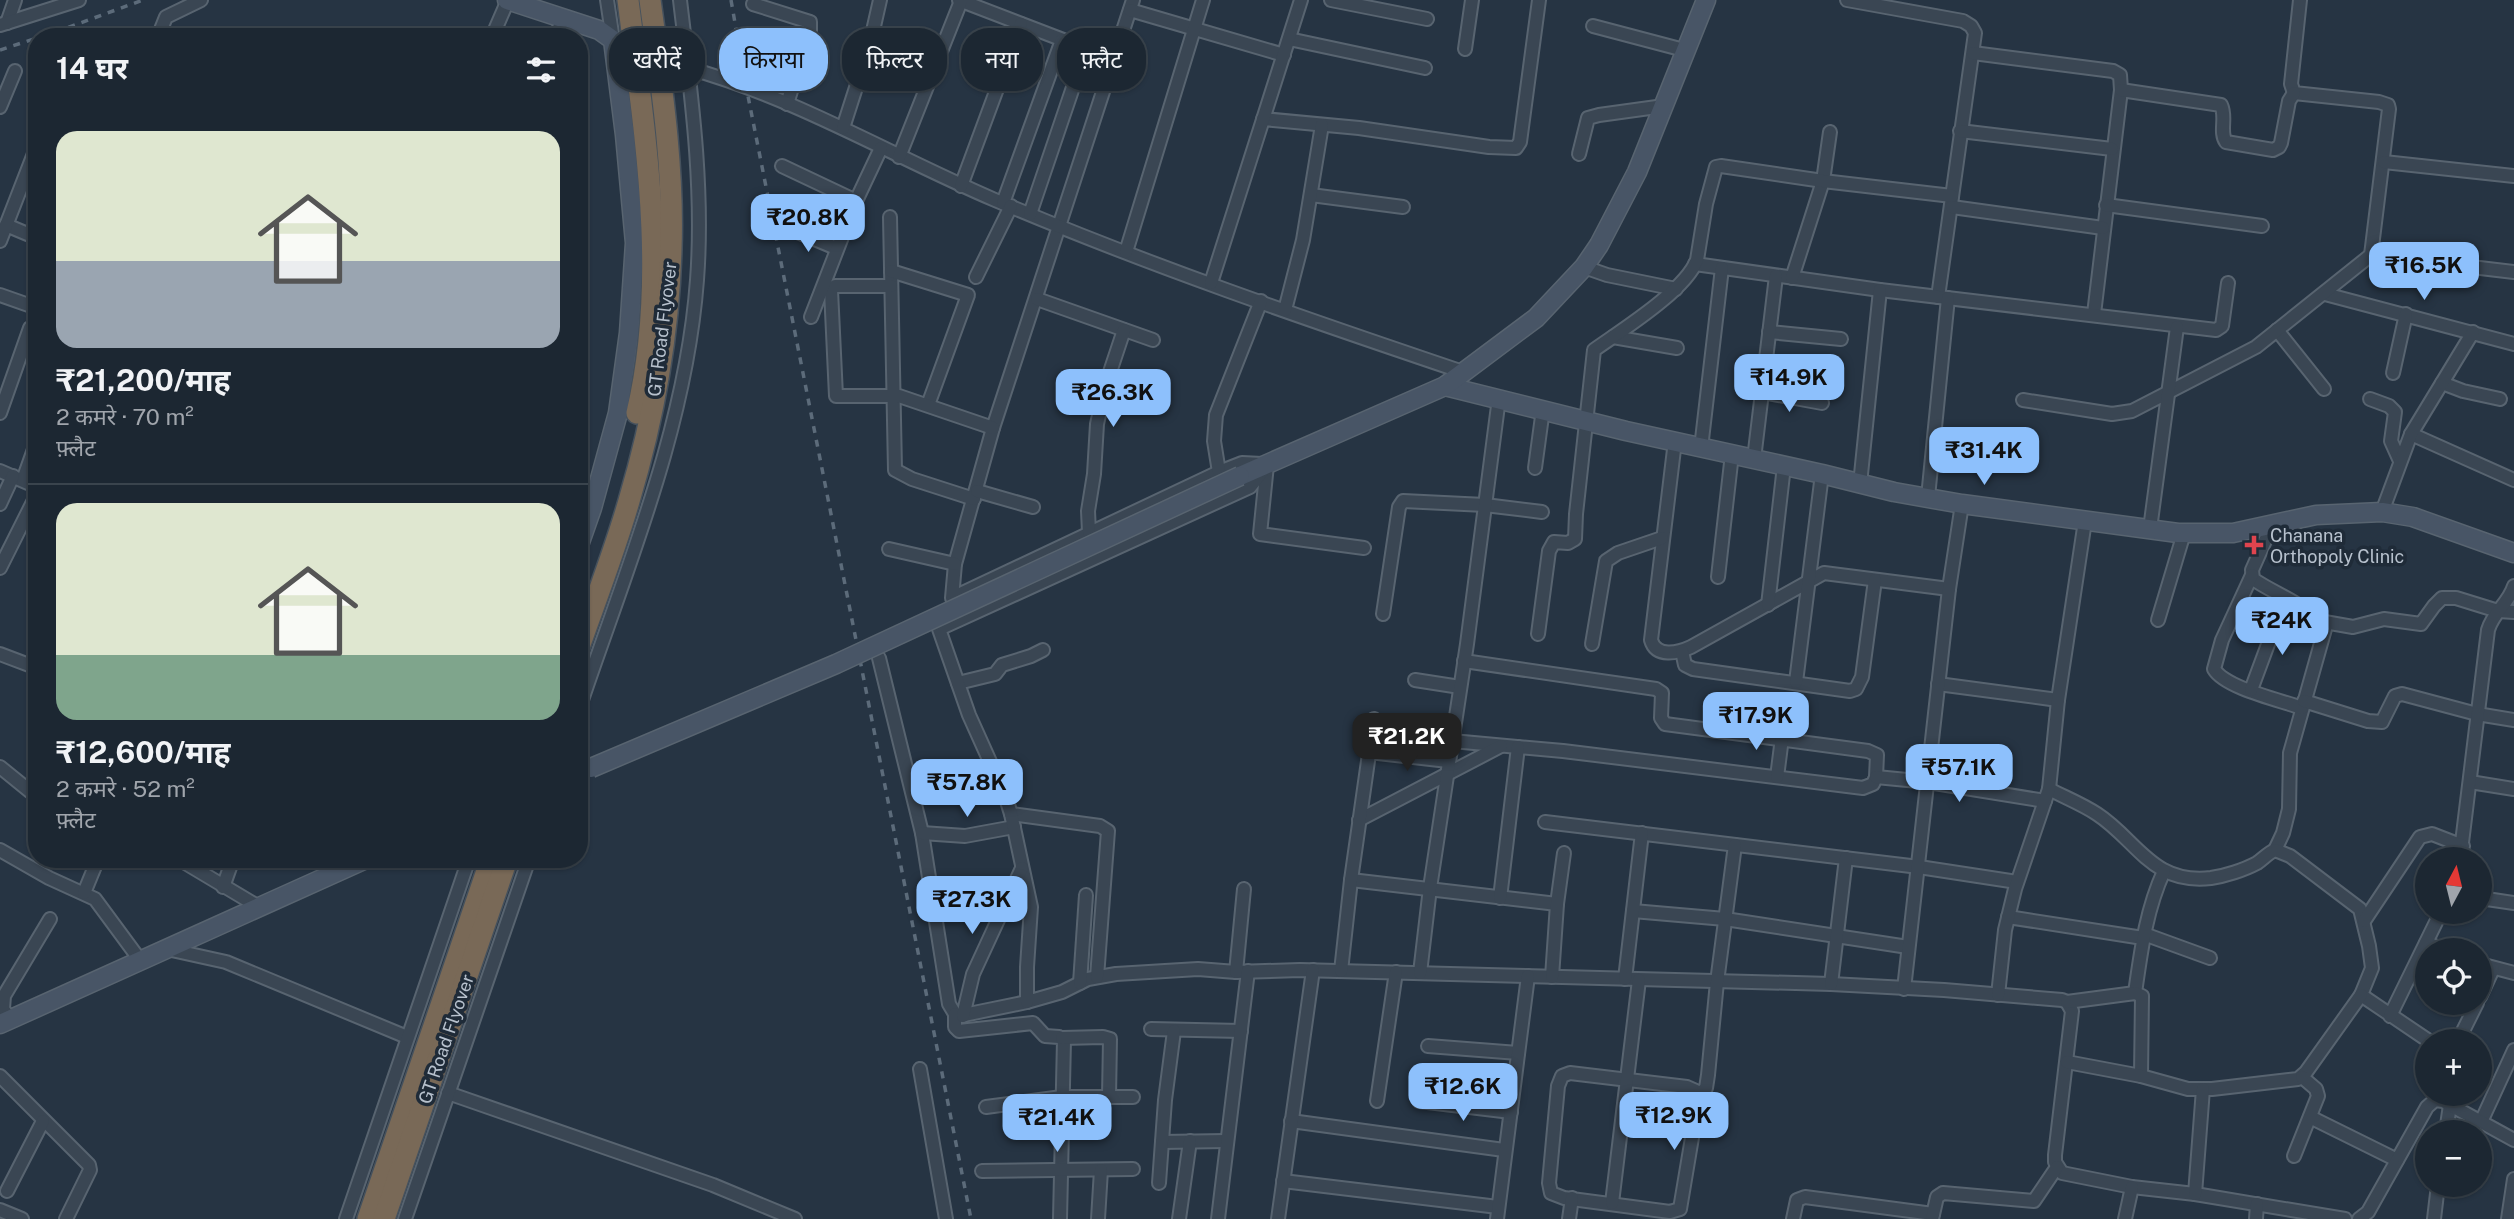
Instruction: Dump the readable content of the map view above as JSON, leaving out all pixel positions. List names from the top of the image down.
{
  "streets": {
    "highway": ["GT Road Flyover"]
  },
  "places": {
    "health": ["Chanana Orthopoly Clinic"]
  },
  "north": "top",
  "page": {
    "chip": [
      "खरीदें",
      "किराया",
      "फ़िल्टर",
      "नया",
      "फ़्लैट"
    ],
    "heading": "14 घर",
    "list": [
      {
        "name": "₹21,200/माह",
        "note": "2 कमरे · 70 m² · फ़्लैट"
      },
      {
        "name": "₹12,600/माह",
        "note": "2 कमरे · 52 m² · फ़्लैट"
      }
    ],
    "price": [
      "₹20.8K",
      "₹16.5K",
      "₹14.9K",
      "₹26.3K",
      "₹31.4K",
      "₹24K",
      "₹17.9K",
      "₹21.2K",
      "₹57.1K",
      "₹57.8K",
      "₹27.3K",
      "₹12.6K",
      "₹12.9K",
      "₹21.4K"
    ],
    "map_buttons": ["+", "−"]
  }
}
